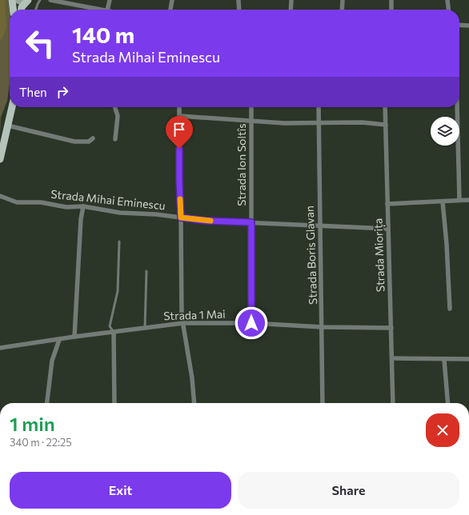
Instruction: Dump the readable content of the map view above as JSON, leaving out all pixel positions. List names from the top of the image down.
{
  "streets": {
    "street": [
      "Strada Ion Soltîs",
      "Strada Mihai Eminescu",
      "Strada Boris Glavan",
      "Strada Miorița",
      "Strada 1 Mai"
    ]
  },
  "crossings": [
    ["Strada Ion Soltîs", "Strada Mihai Eminescu"],
    ["Strada Ion Soltîs", "Strada 1 Mai"],
    ["Strada Mihai Eminescu", "Strada Boris Glavan"],
    ["Strada Mihai Eminescu", "Strada Miorița"],
    ["Strada Boris Glavan", "Strada 1 Mai"],
    ["Strada Miorița", "Strada 1 Mai"]
  ],
  "page": {
    "turn": ["140 m", "Strada Mihai Eminescu"],
    "then": "Then",
    "heading": ["1 min", "340 m · 22:25"],
    "buttons": ["Exit", "Share"]
  }
}
